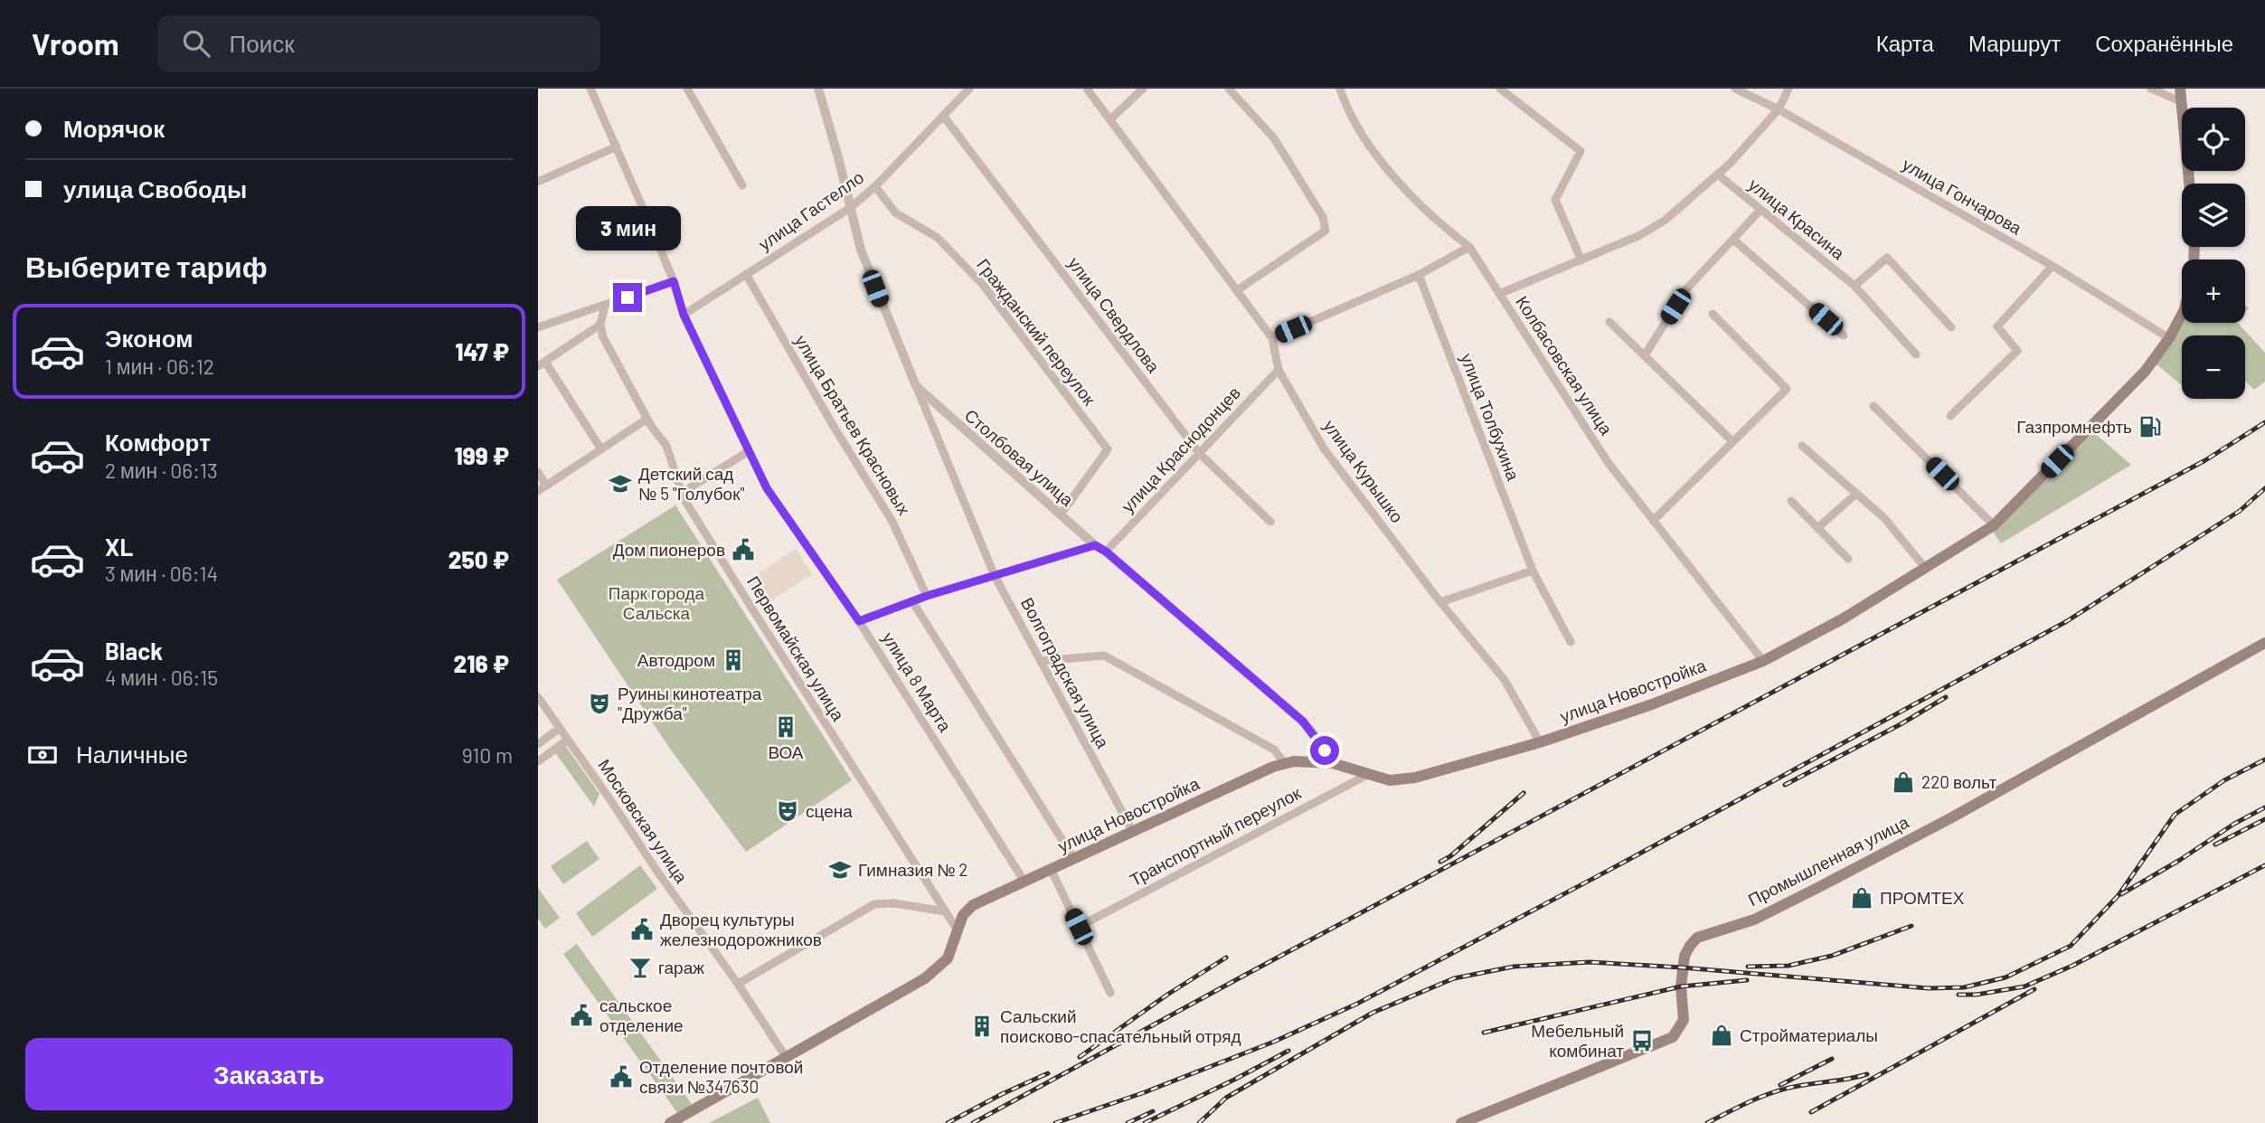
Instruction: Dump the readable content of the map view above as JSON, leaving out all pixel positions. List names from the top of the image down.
{
  "streets": {
    "main road": ["улица Новостройка", "Промышленная улица"],
    "street": [
      "улица Гончарова",
      "улица Гастелло",
      "улица Красина",
      "улица Свердлова",
      "Гражданский переулок",
      "Колбасовская улица",
      "улица Толбухина",
      "улица Братьев Красновых",
      "улица Краснодонцев",
      "Столбовая улица",
      "улица Курышко",
      "Первомайская улица",
      "Волгоградская улица",
      "улица 8 Марта",
      "Московская улица",
      "Транспортный переулок"
    ]
  },
  "crossings": [
    ["улица Гончарова", "улица Новостройка"],
    ["улица Гастелло", "улица Свердлова"],
    ["улица Гастелло", "Гражданский переулок"],
    ["улица Гастелло", "улица Братьев Красновых"],
    ["улица Гастелло", "Столбовая улица"],
    ["улица Гастелло", "улица 8 Марта"],
    ["улица Свердлова", "улица Краснодонцев"],
    ["Гражданский переулок", "Столбовая улица"],
    ["Колбасовская улица", "улица Новостройка"],
    ["улица Краснодонцев", "Столбовая улица"],
    ["улица Краснодонцев", "улица Курышко"],
    ["Столбовая улица", "Волгоградская улица"],
    ["Столбовая улица", "улица Новостройка"],
    ["улица Курышко", "улица Новостройка"],
    ["Первомайская улица", "улица Новостройка"],
    ["Волгоградская улица", "улица Новостройка"],
    ["улица 8 Марта", "улица Новостройка"],
    ["улица Новостройка", "Транспортный переулок"]
  ],
  "parks": ["Парк города Сальска"],
  "places": {
    "fuel station": ["Газпромнефть"],
    "school or university": ["Детский сад № 5 \"Голубок\"", "Гимназия № 2"],
    "public building": [
      "Дом пионеров",
      "Дворец культуры железнодорожников",
      "сальское отделение",
      "Отделение почтовой связи №347630"
    ],
    "building": ["Автодром", "ВОА", "Сальский поисково-спасательный отряд"],
    "theatre": ["Руины кинотеатра \"Дружба\"", "сцена"],
    "shop": ["220 вольт", "ПРОМТЕХ", "Стройматериалы"],
    "bar": ["гараж"],
    "bus stop": ["Мебельный комбинат"]
  },
  "page": {
    "header": "Vroom",
    "search": "Поиск",
    "nav": ["Карта", "Маршрут", "Сохранённые"],
    "banner": ["Морячок", "улица Свободы"],
    "map_buttons": ["+", "−"],
    "bubble": "3 мин",
    "heading": "Выберите тариф",
    "list": [
      {
        "name": "Эконом",
        "note": "1 мин · 06:12",
        "value": "147 ₽"
      },
      {
        "name": "Комфорт",
        "note": "2 мин · 06:13",
        "value": "199 ₽"
      },
      {
        "name": "XL",
        "note": "3 мин · 06:14",
        "value": "250 ₽"
      },
      {
        "name": "Black",
        "note": "4 мин · 06:15",
        "value": "216 ₽"
      }
    ],
    "pay": ["Наличные", "910 m"],
    "buttons": "Заказать"
  }
}
